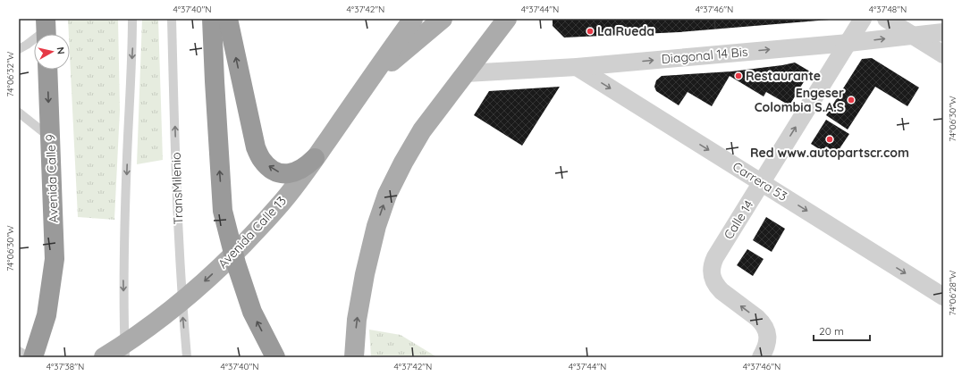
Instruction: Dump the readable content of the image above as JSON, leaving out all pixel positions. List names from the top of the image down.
{
  "streets": {
    "highway": ["Avenida Calle 9"],
    "main road": ["Avenida Calle 13"],
    "street": ["Diagonal 14 Bis", "Carrera 53", "Calle 14"],
    "lane": ["TransMilenio"]
  },
  "crossings": [
    ["Diagonal 14 Bis", "Carrera 53"],
    ["Diagonal 14 Bis", "Calle 14"],
    ["Carrera 53", "Calle 14"],
    ["TransMilenio", "Avenida Calle 13"]
  ],
  "one_way": ["Diagonal 14 Bis", "Carrera 53", "Calle 14"],
  "places": [
    "La Rueda",
    "Restaurante",
    "Engeser Colombia S.A.S",
    "Red www.autopartscr.com"
  ],
  "scale_bar": "20 m",
  "north": "right",
  "coordinates": [
    "4°37'40\"N",
    "4°37'42\"N",
    "4°37'44\"N",
    "4°37'46\"N",
    "4°37'48\"N",
    "74°06'32\"W",
    "74°06'30\"W",
    "74°06'28\"W",
    "4°37'38\"N"
  ]
}
